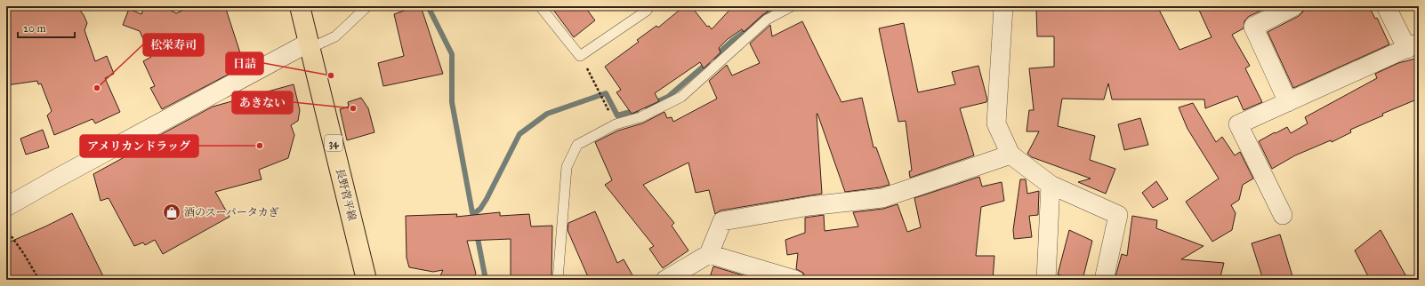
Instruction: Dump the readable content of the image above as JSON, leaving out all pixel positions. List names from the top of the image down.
{
  "streets": {
    "main road": ["34", "長野菅平線"]
  },
  "places": {
    "other": [
      "日詰",
      "松栄寿司",
      "あきない",
      "アメリカンドラッグ"
    ],
    "shop": ["酒のスーパータカぎ"]
  },
  "scale_bar": "20 m"
}
